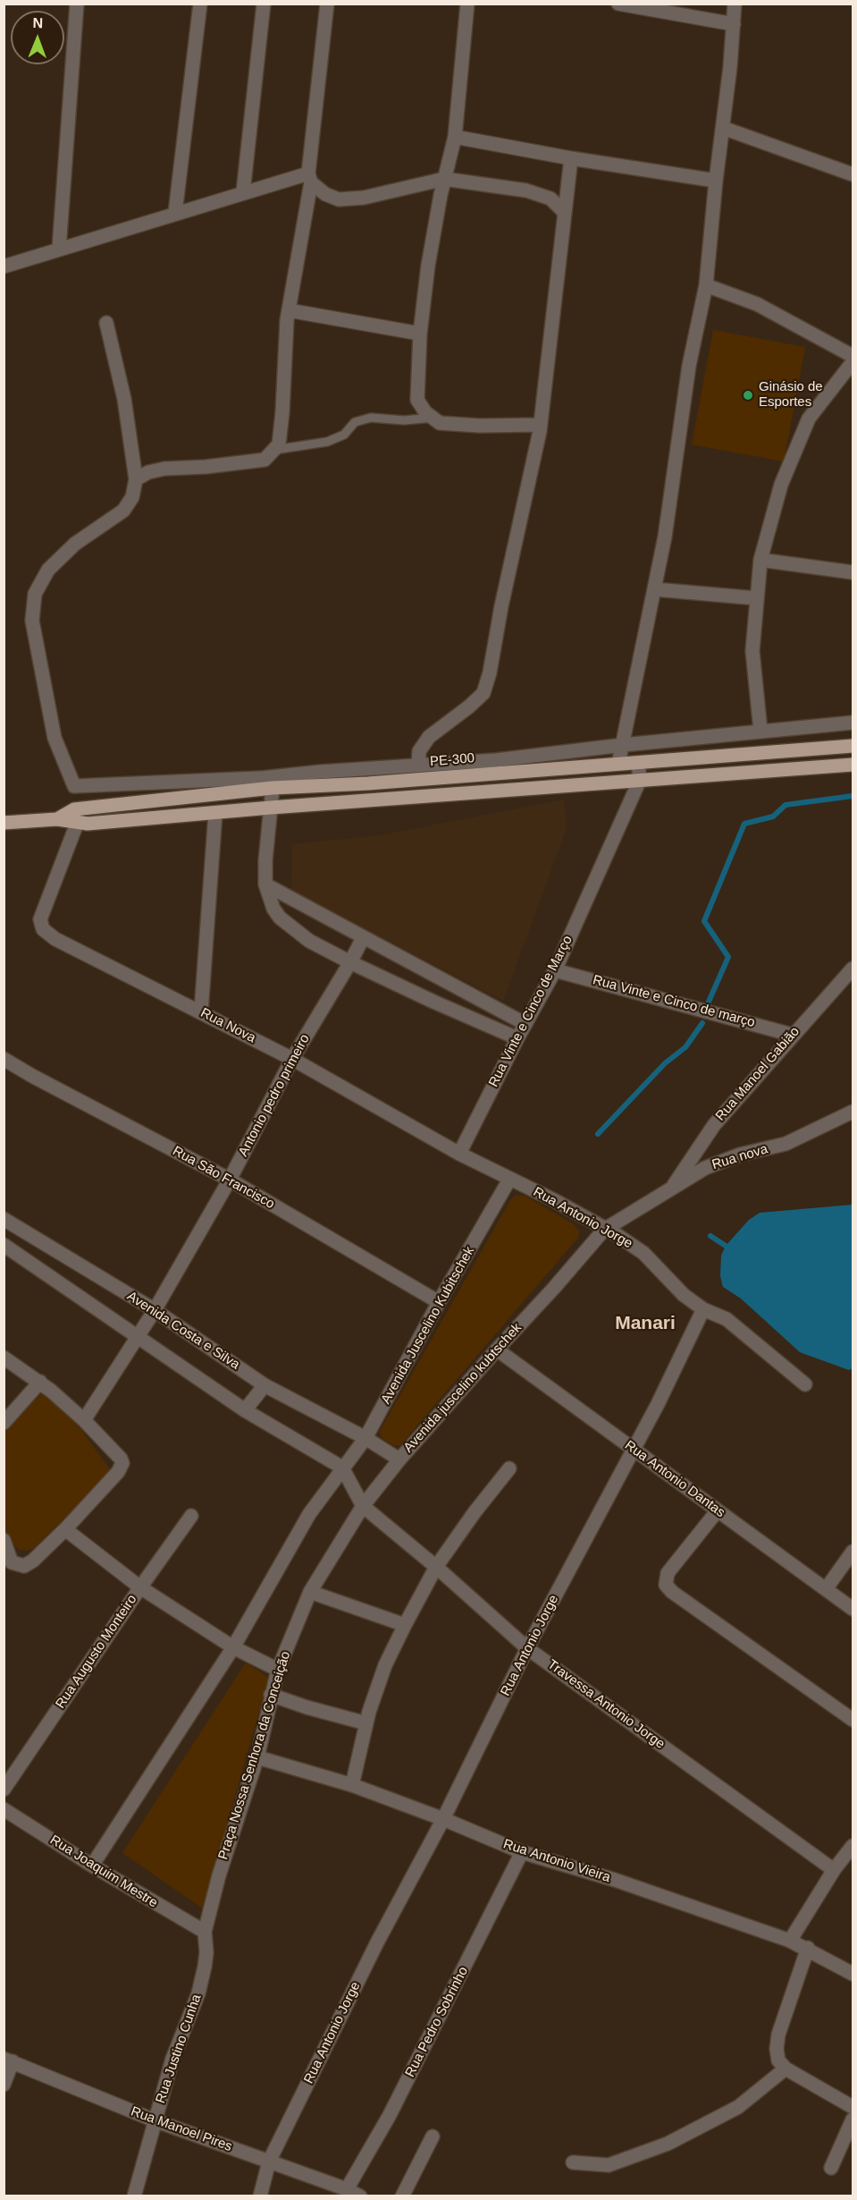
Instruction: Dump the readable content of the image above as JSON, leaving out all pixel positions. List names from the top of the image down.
{
  "streets": {
    "main road": ["PE-300"],
    "street": [
      "Rua Vinte e Cinco de março",
      "Rua Vinte e Cinco de Março",
      "Rua Nova",
      "Rua Manoel Gabião",
      "Antonio pedro primeiro",
      "Rua nova",
      "Rua São Francisco",
      "Rua Antonio Jorge",
      "Avenida Juscelino Kubitschek",
      "Avenida Costa e Silva",
      "Avenida juscelino kubtschek",
      "Rua Antonio Dantas",
      "Rua Augusto Monteiro",
      "Travessa Antonio Jorge",
      "Praça Nossa Senhora da Conceição",
      "Rua Antonio Vieira",
      "Rua Joaquim Mestre",
      "Rua Pedro Sobrinho",
      "Rua Justino Cunha",
      "Rua Manoel Pires"
    ]
  },
  "crossings": [
    ["PE-300", "Rua Vinte e Cinco de Março"],
    ["PE-300", "Rua Nova"],
    ["Rua Vinte e Cinco de março", "Rua Vinte e Cinco de Março"],
    ["Rua Vinte e Cinco de março", "Rua Manoel Gabião"],
    ["Rua Vinte e Cinco de Março", "Rua Nova"],
    ["Rua Nova", "Antonio pedro primeiro"],
    ["Rua Nova", "Rua Antonio Jorge"],
    ["Rua Nova", "Avenida Juscelino Kubitschek"],
    ["Rua Manoel Gabião", "Rua nova"],
    ["Antonio pedro primeiro", "Rua São Francisco"],
    ["Antonio pedro primeiro", "Avenida Costa e Silva"],
    ["Rua nova", "Rua Antonio Jorge"],
    ["Rua nova", "Avenida juscelino kubtschek"],
    ["Rua São Francisco", "Avenida Juscelino Kubitschek"],
    ["Rua Antonio Jorge", "Avenida Juscelino Kubitschek"],
    ["Rua Antonio Jorge", "Avenida juscelino kubtschek"],
    ["Rua Antonio Jorge", "Rua Antonio Dantas"],
    ["Rua Antonio Jorge", "Travessa Antonio Jorge"],
    ["Rua Antonio Jorge", "Rua Antonio Vieira"],
    ["Rua Antonio Jorge", "Rua Manoel Pires"],
    ["Avenida Juscelino Kubitschek", "Avenida Costa e Silva"],
    ["Avenida Juscelino Kubitschek", "Rua Joaquim Mestre"],
    ["Avenida Costa e Silva", "Avenida juscelino kubtschek"],
    ["Avenida juscelino kubtschek", "Rua Antonio Dantas"],
    ["Avenida juscelino kubtschek", "Travessa Antonio Jorge"],
    ["Avenida juscelino kubtschek", "Praça Nossa Senhora da Conceição"],
    ["Praça Nossa Senhora da Conceição", "Rua Antonio Vieira"],
    ["Praça Nossa Senhora da Conceição", "Rua Joaquim Mestre"],
    ["Praça Nossa Senhora da Conceição", "Rua Justino Cunha"],
    ["Rua Antonio Vieira", "Rua Pedro Sobrinho"],
    ["Rua Joaquim Mestre", "Rua Justino Cunha"],
    ["Rua Pedro Sobrinho", "Rua Manoel Pires"],
    ["Rua Justino Cunha", "Rua Manoel Pires"]
  ],
  "districts": ["Manari"],
  "places": ["Ginásio de Esportes"],
  "north": "top"
}
